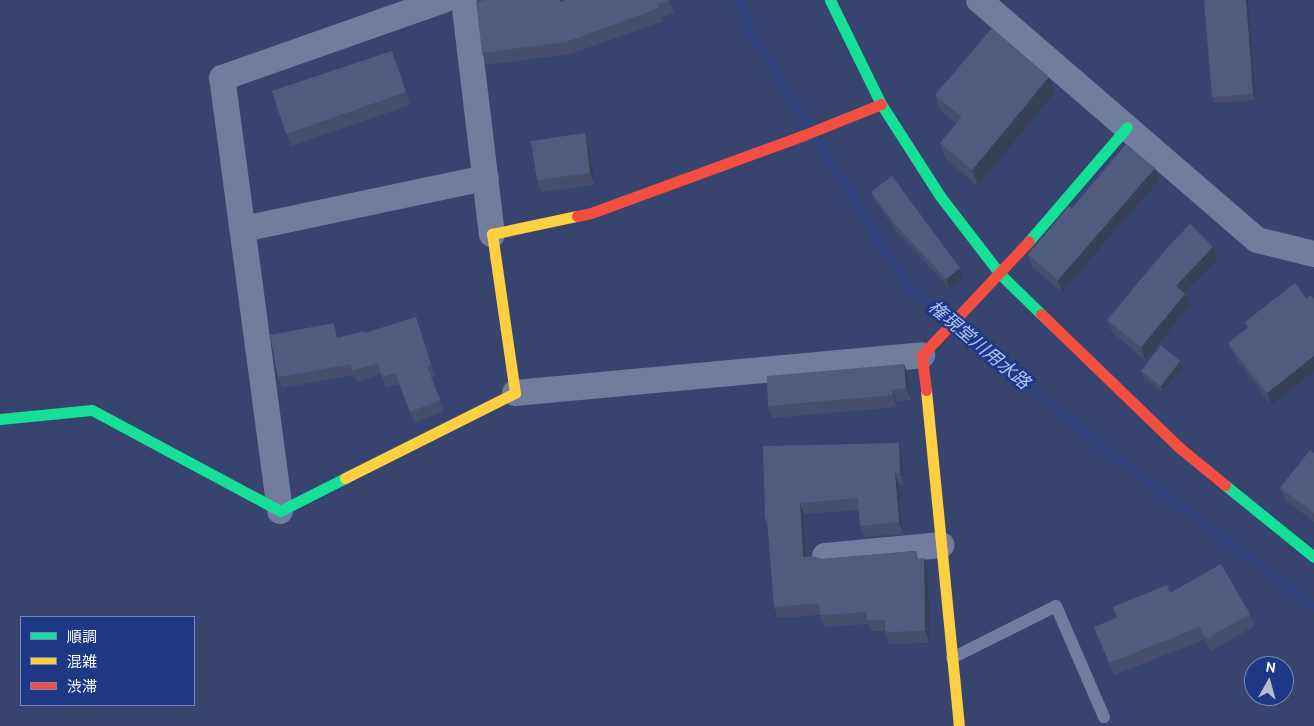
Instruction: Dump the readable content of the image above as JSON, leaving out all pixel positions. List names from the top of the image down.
{
  "water": ["権現堂川用水路"],
  "legend": ["順調", "混雑", "渋滞"],
  "north": "top"
}
